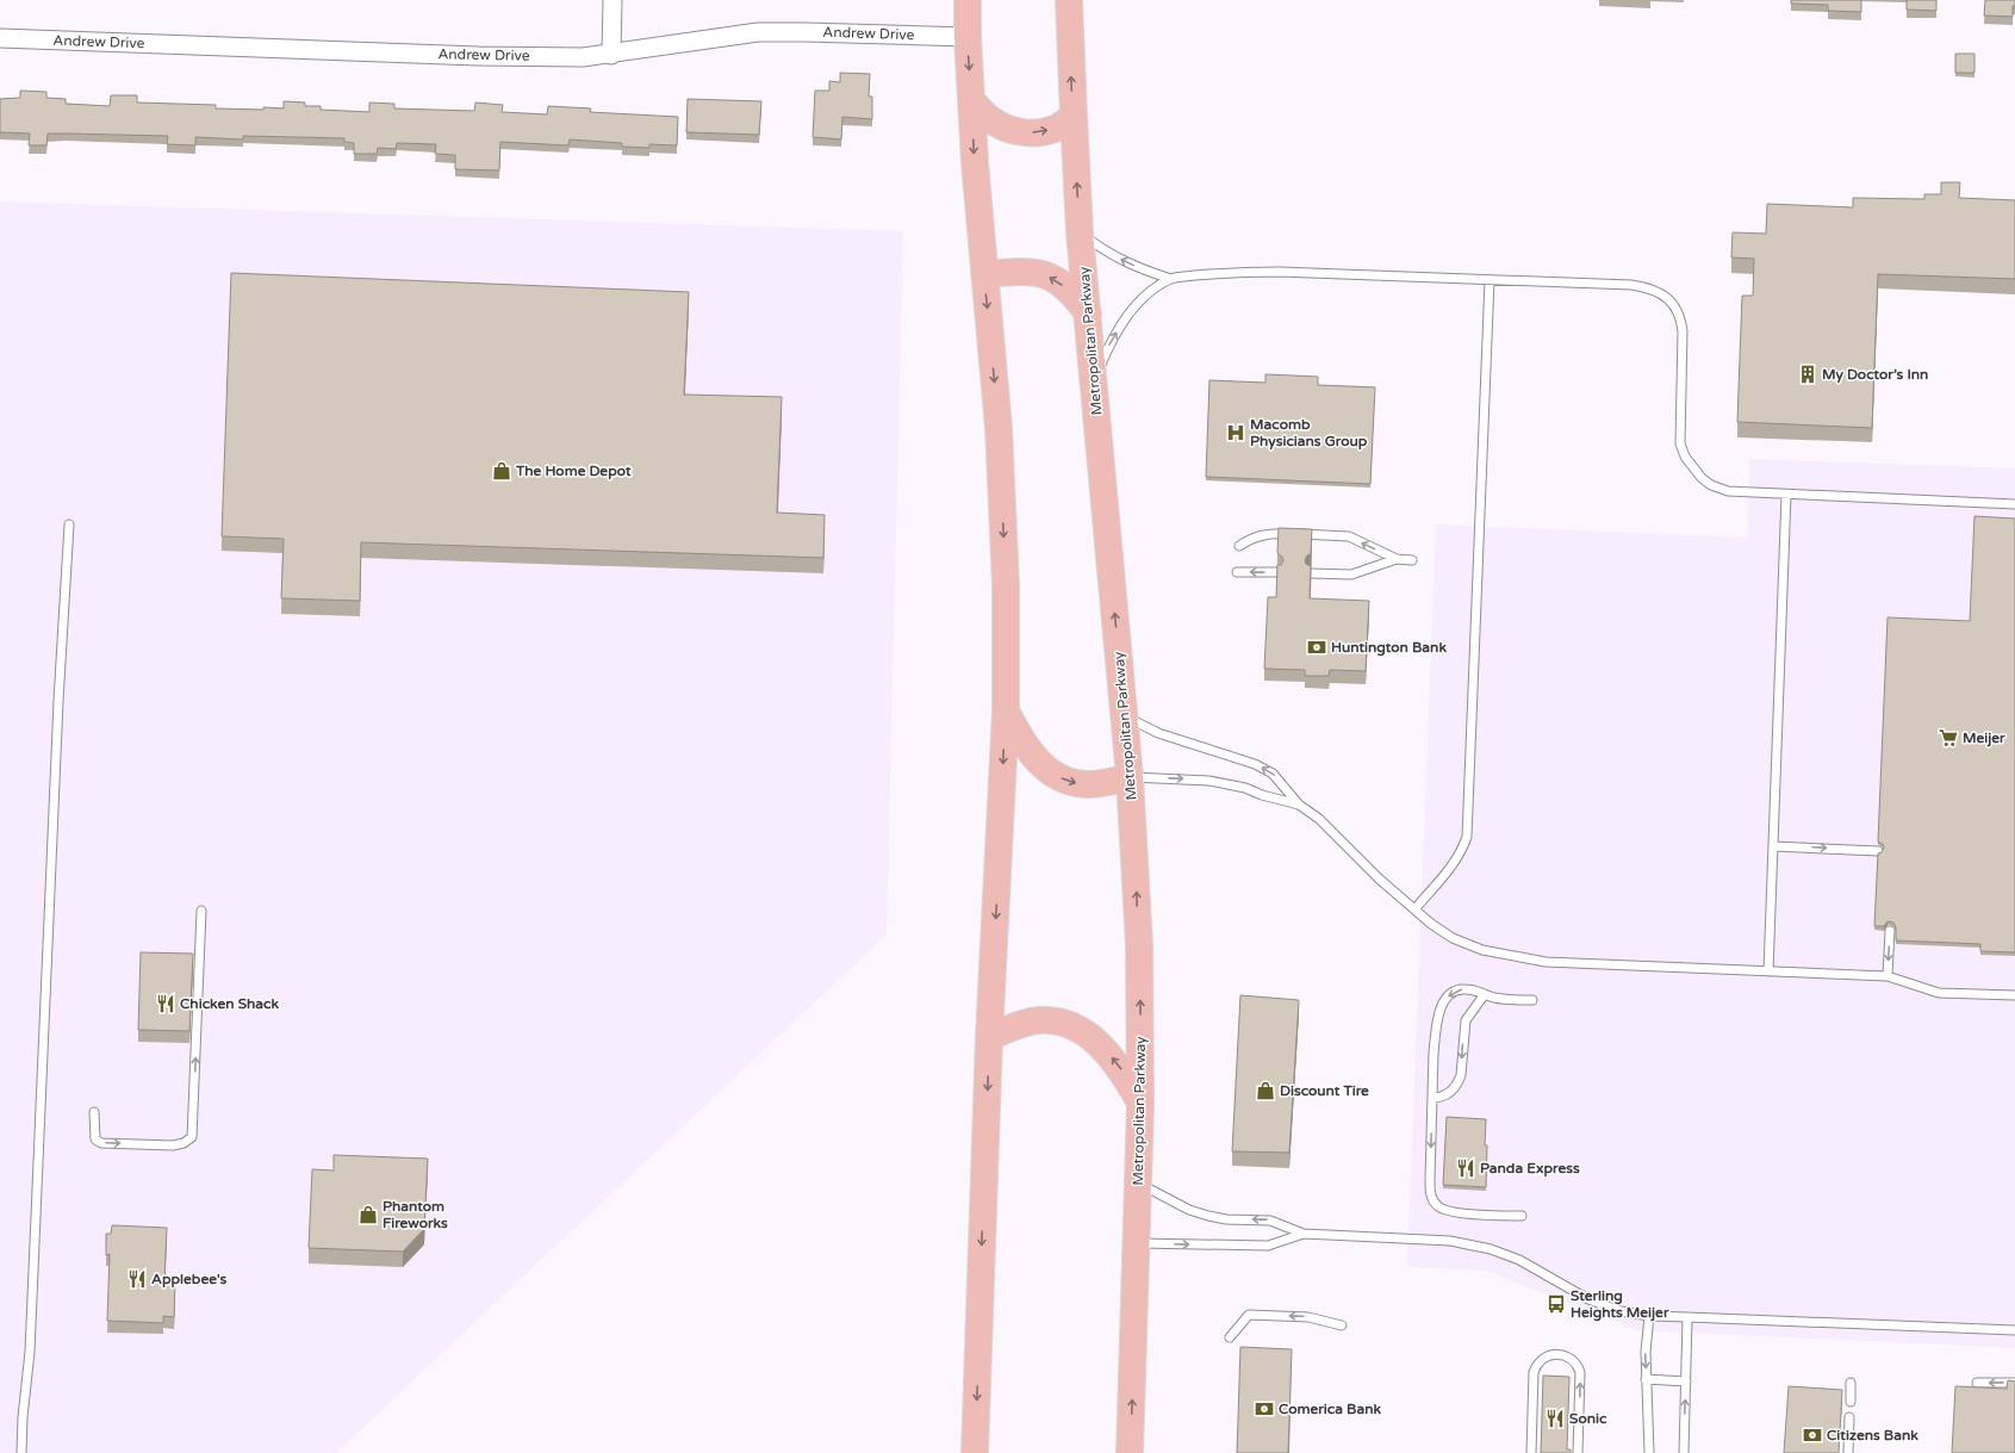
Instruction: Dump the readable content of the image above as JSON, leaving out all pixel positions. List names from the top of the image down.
{
  "streets": {
    "main road": ["Metropolitan Parkway"],
    "street": ["Andrew Drive"]
  },
  "places": {
    "building": ["My Doctor’s Inn"],
    "hospital": ["Macomb Physicians Group"],
    "shop": ["The Home Depot", "Discount Tire", "Phantom Fireworks"],
    "bank": ["Huntington Bank", "Comerica Bank", "Citizens Bank"],
    "supermarket": ["Meijer"],
    "restaurant": [
      "Chicken Shack",
      "Panda Express",
      "Applebee's",
      "Sonic"
    ],
    "bus stop": ["Sterling Heights Meijer"]
  }
}
